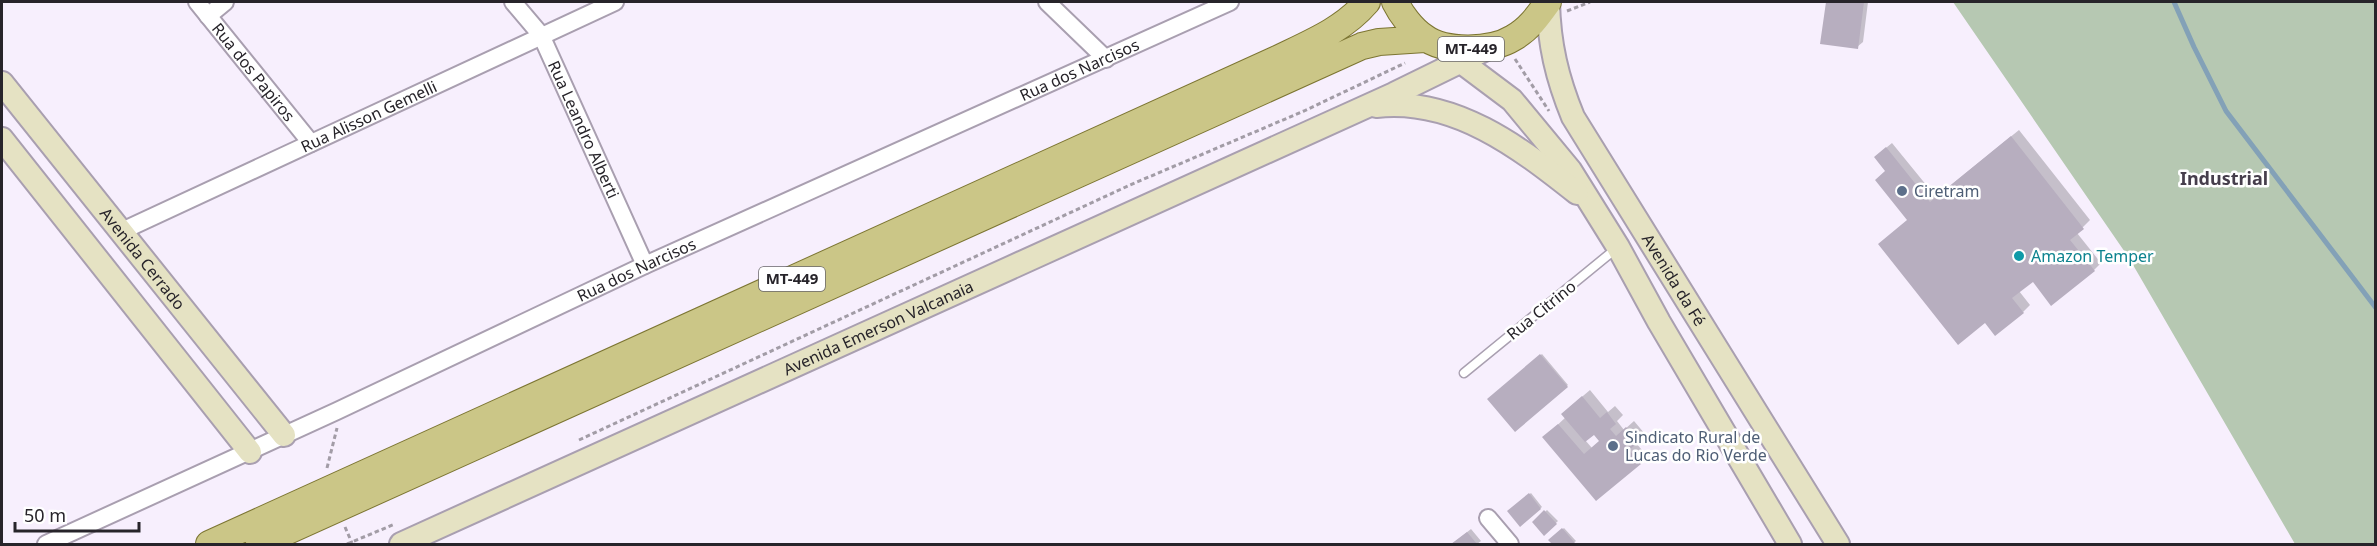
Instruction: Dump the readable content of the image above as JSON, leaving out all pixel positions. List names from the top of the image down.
{
  "streets": {
    "main road": ["MT-449"],
    "street": [
      "Rua dos Narcisos",
      "Rua dos Papiros",
      "Rua Alisson Gemelli",
      "Rua Leandro Alberti",
      "Avenida Cerrado",
      "Avenida da Fé",
      "Avenida Emerson Valcanaia"
    ],
    "lane": ["Rua Citrino"]
  },
  "crossings": [
    ["MT-449", "Avenida da Fé"],
    ["Rua dos Narcisos", "Rua Leandro Alberti"],
    ["Rua dos Narcisos", "Avenida Cerrado"],
    ["Rua dos Papiros", "Rua Alisson Gemelli"],
    ["Rua Alisson Gemelli", "Rua Leandro Alberti"],
    ["Rua Alisson Gemelli", "Avenida Cerrado"],
    ["Avenida da Fé", "Rua Citrino"]
  ],
  "districts": ["Industrial"],
  "places": ["Ciretram", "Amazon Temper", "Sindicato Rural de Lucas do Rio Verde"],
  "scale_bar": "50 m"
}
